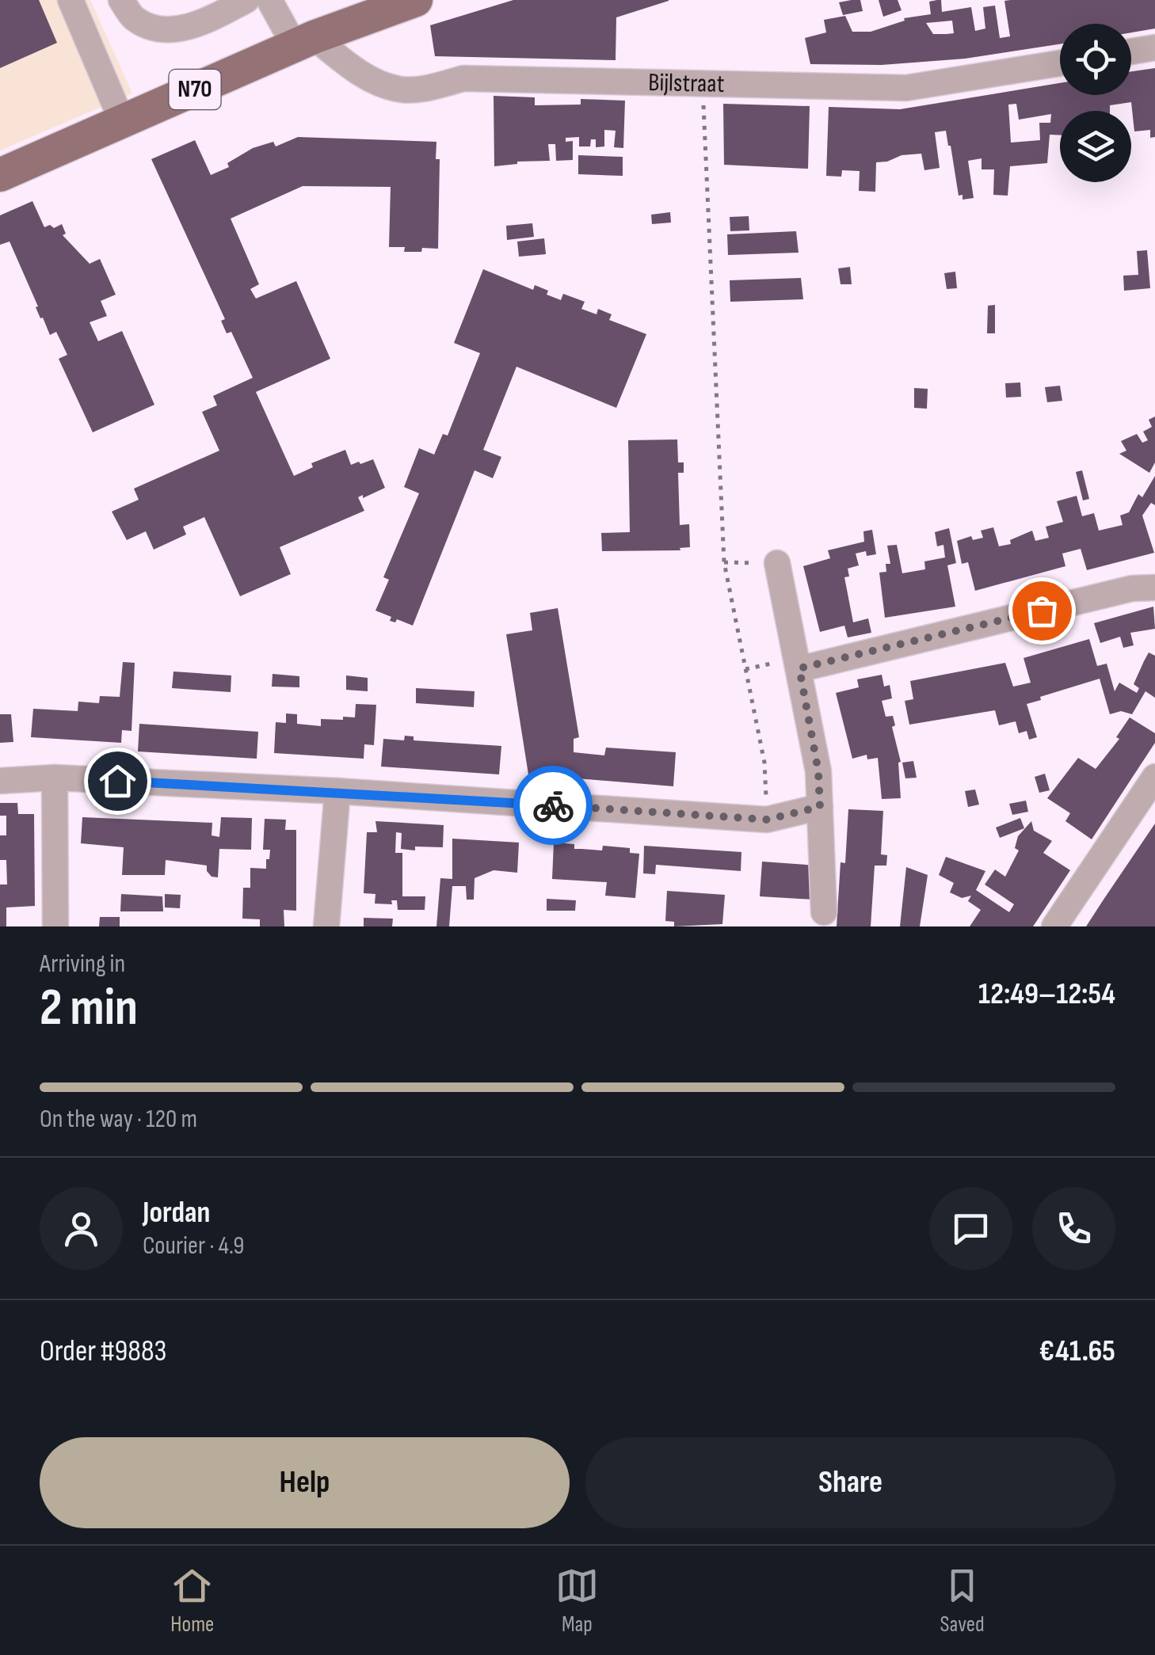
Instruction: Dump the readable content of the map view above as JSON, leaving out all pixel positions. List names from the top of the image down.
{
  "streets": {
    "main road": ["N70"],
    "street": ["Bijlstraat"]
  },
  "crossings": [
    ["Bijlstraat", "N70"]
  ],
  "page": {
    "heading": ["2 min", "Arriving in", "12:49–12:54"],
    "panel": [
      "Jordan",
      "Courier · 4.9",
      "Order #9883",
      "€41.65"
    ],
    "bar": "On the way · 120 m",
    "buttons": ["Help", "Share"],
    "tabs": ["Home", "Map", "Saved"]
  }
}
